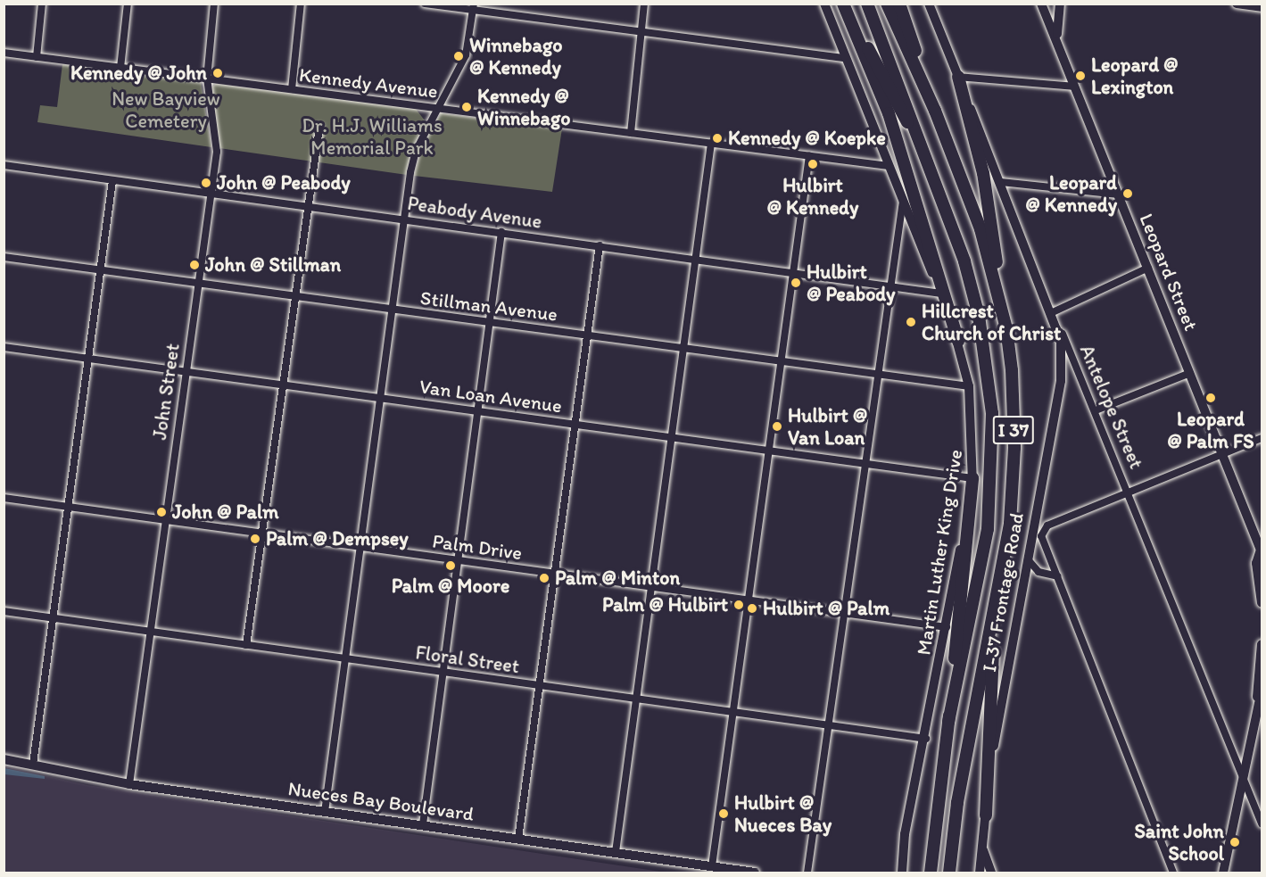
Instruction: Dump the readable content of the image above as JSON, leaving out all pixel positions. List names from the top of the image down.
{
  "streets": {
    "highway": ["I 37"],
    "main road": [
      "Leopard Street",
      "Antelope Street",
      "Martin Luther King Drive",
      "I-37 Frontage Road",
      "Nueces Bay Boulevard"
    ],
    "street": [
      "Kennedy Avenue",
      "Peabody Avenue",
      "Stillman Avenue",
      "John Street",
      "Van Loan Avenue",
      "Palm Drive",
      "Floral Street"
    ]
  },
  "crossings": [
    ["Kennedy Avenue", "John Street"],
    ["Kennedy Avenue", "Martin Luther King Drive"],
    ["Peabody Avenue", "John Street"],
    ["Peabody Avenue", "Martin Luther King Drive"],
    ["Stillman Avenue", "John Street"],
    ["Stillman Avenue", "Martin Luther King Drive"],
    ["John Street", "Van Loan Avenue"],
    ["John Street", "Palm Drive"],
    ["John Street", "Floral Street"],
    ["John Street", "Nueces Bay Boulevard"],
    ["Van Loan Avenue", "Martin Luther King Drive"],
    ["Antelope Street", "I-37 Frontage Road"],
    ["Palm Drive", "Martin Luther King Drive"],
    ["Martin Luther King Drive", "Floral Street"]
  ],
  "parks": ["New Bayview Cemetery", "Dr. H.J. Williams Memorial Park"],
  "places": [
    "Winnebago @ Kennedy",
    "Kennedy @ John",
    "Leopard @ Lexington",
    "Kennedy @ Winnebago",
    "Kennedy @ Koepke",
    "Hulbirt @ Kennedy",
    "John @ Peabody",
    "Leopard @ Kennedy",
    "John @ Stillman",
    "Hulbirt @ Peabody",
    "Hillcrest Church of Christ",
    "Leopard @ Palm FS",
    "Hulbirt @ Van Loan",
    "John @ Palm",
    "Palm @ Dempsey",
    "Palm @ Moore",
    "Palm @ Minton",
    "Palm @ Hulbirt",
    "Hulbirt @ Palm",
    "Hulbirt @ Nueces Bay",
    "Saint John School"
  ]
}
